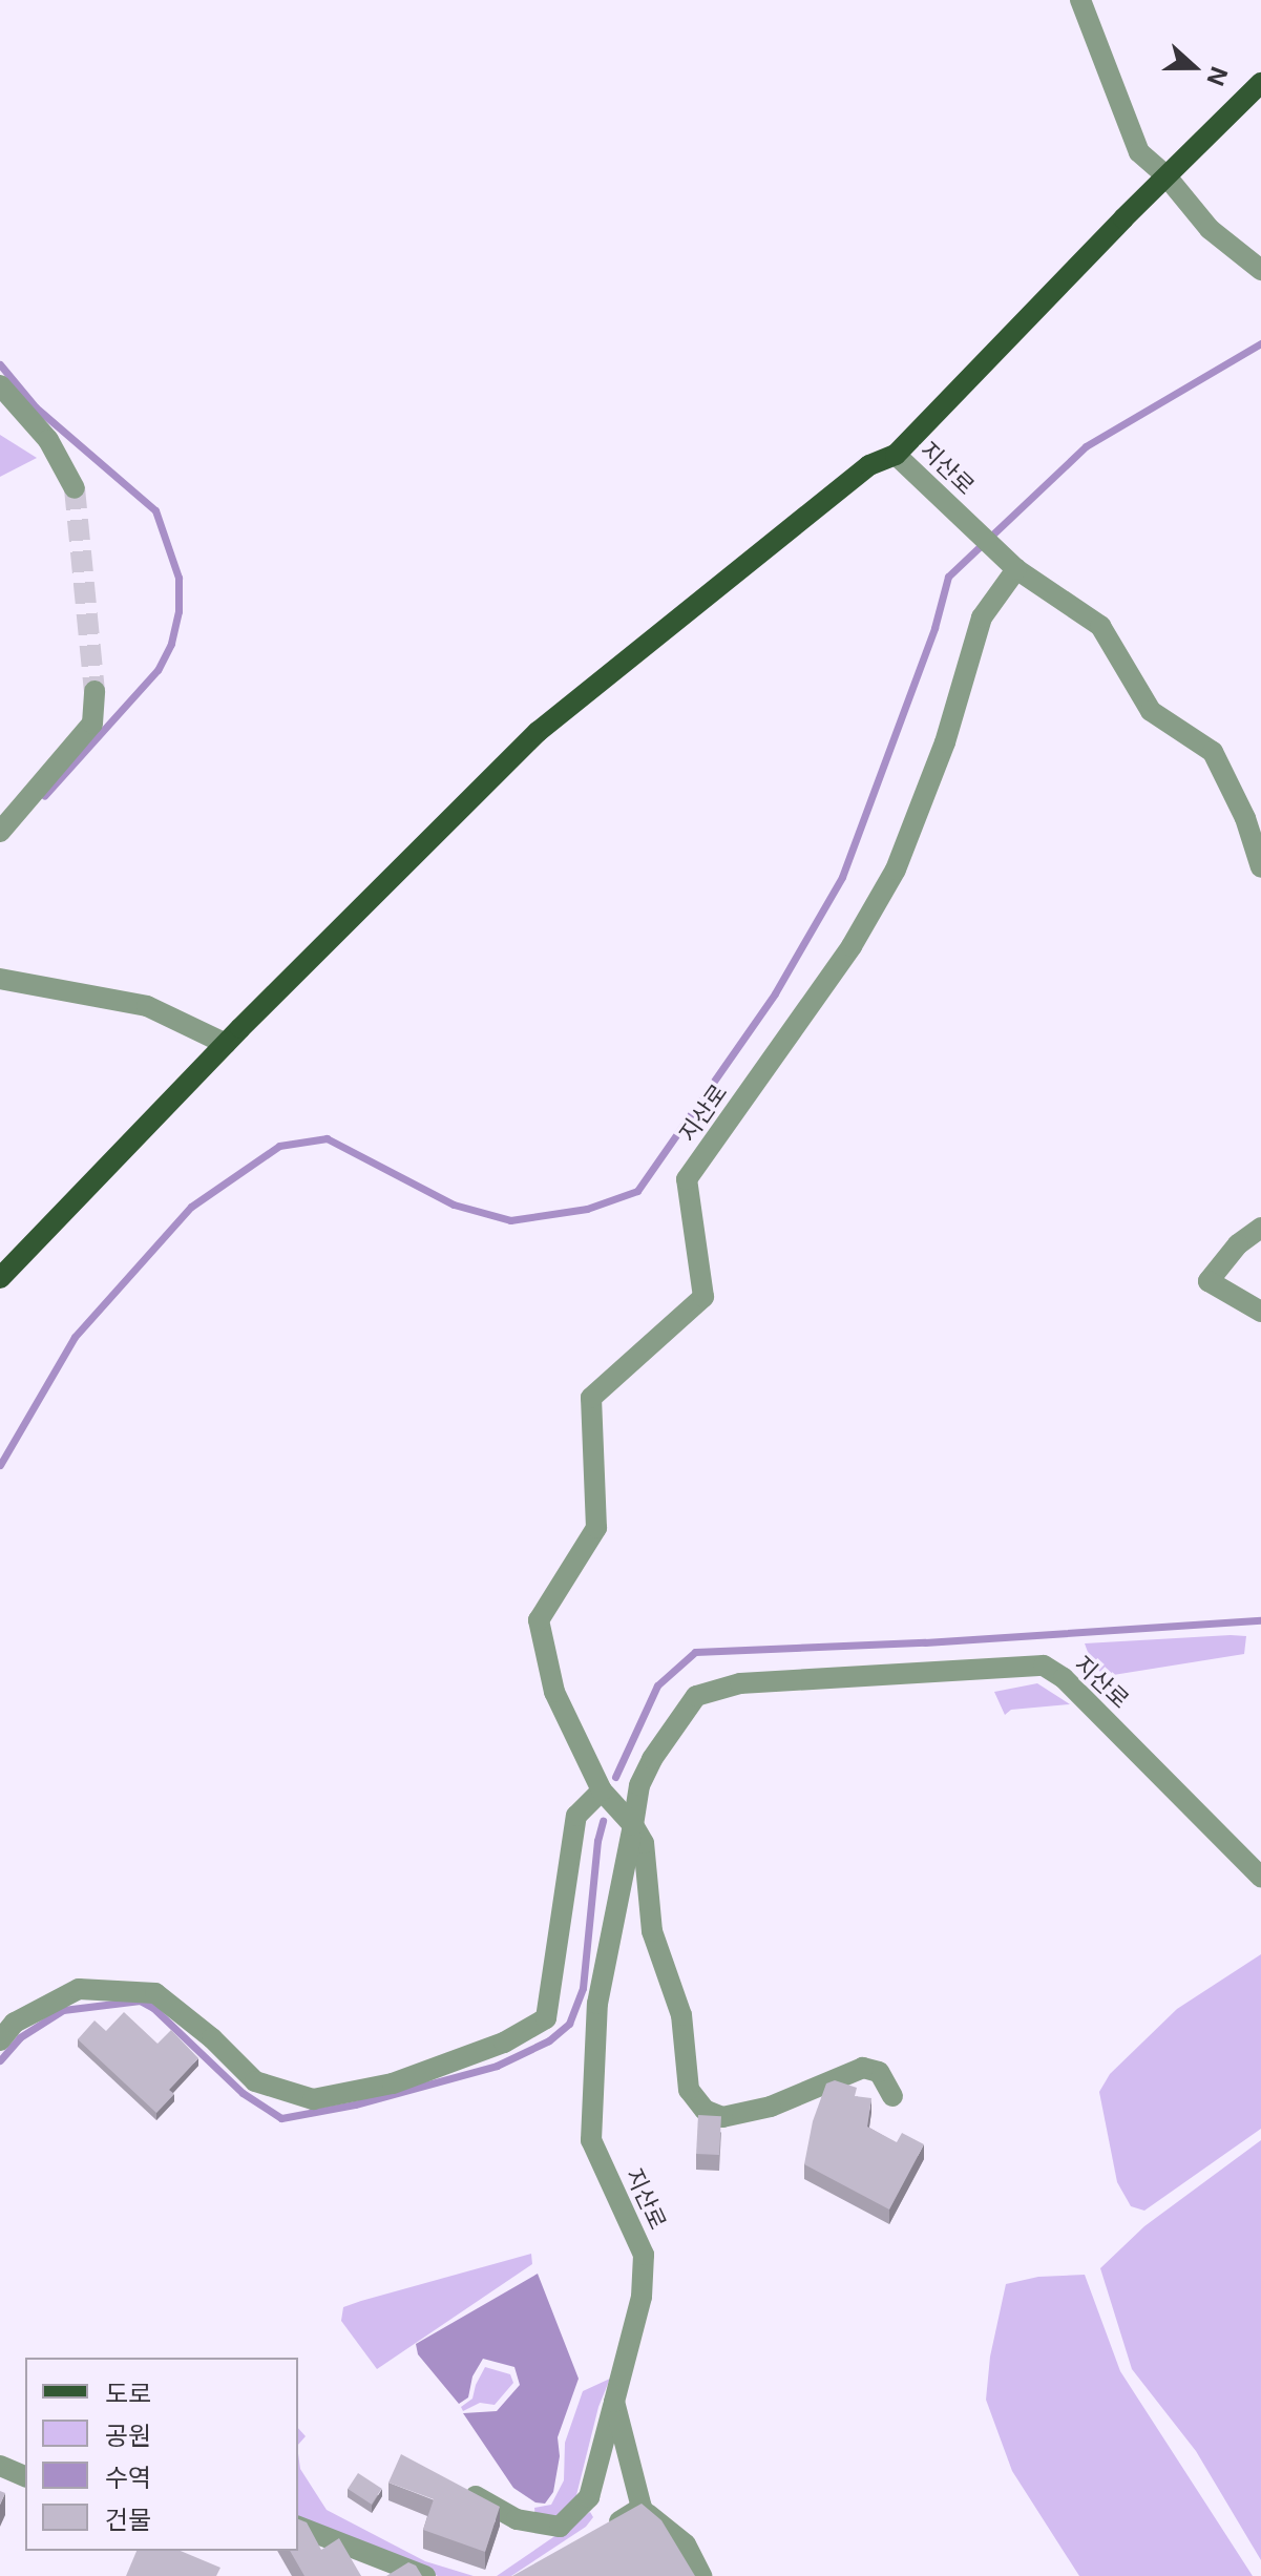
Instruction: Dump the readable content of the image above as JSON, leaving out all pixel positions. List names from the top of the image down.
{
  "streets": {
    "main road": ["지산로"]
  },
  "legend": [
    "도로",
    "공원",
    "수역",
    "건물"
  ],
  "north": "right"
}
